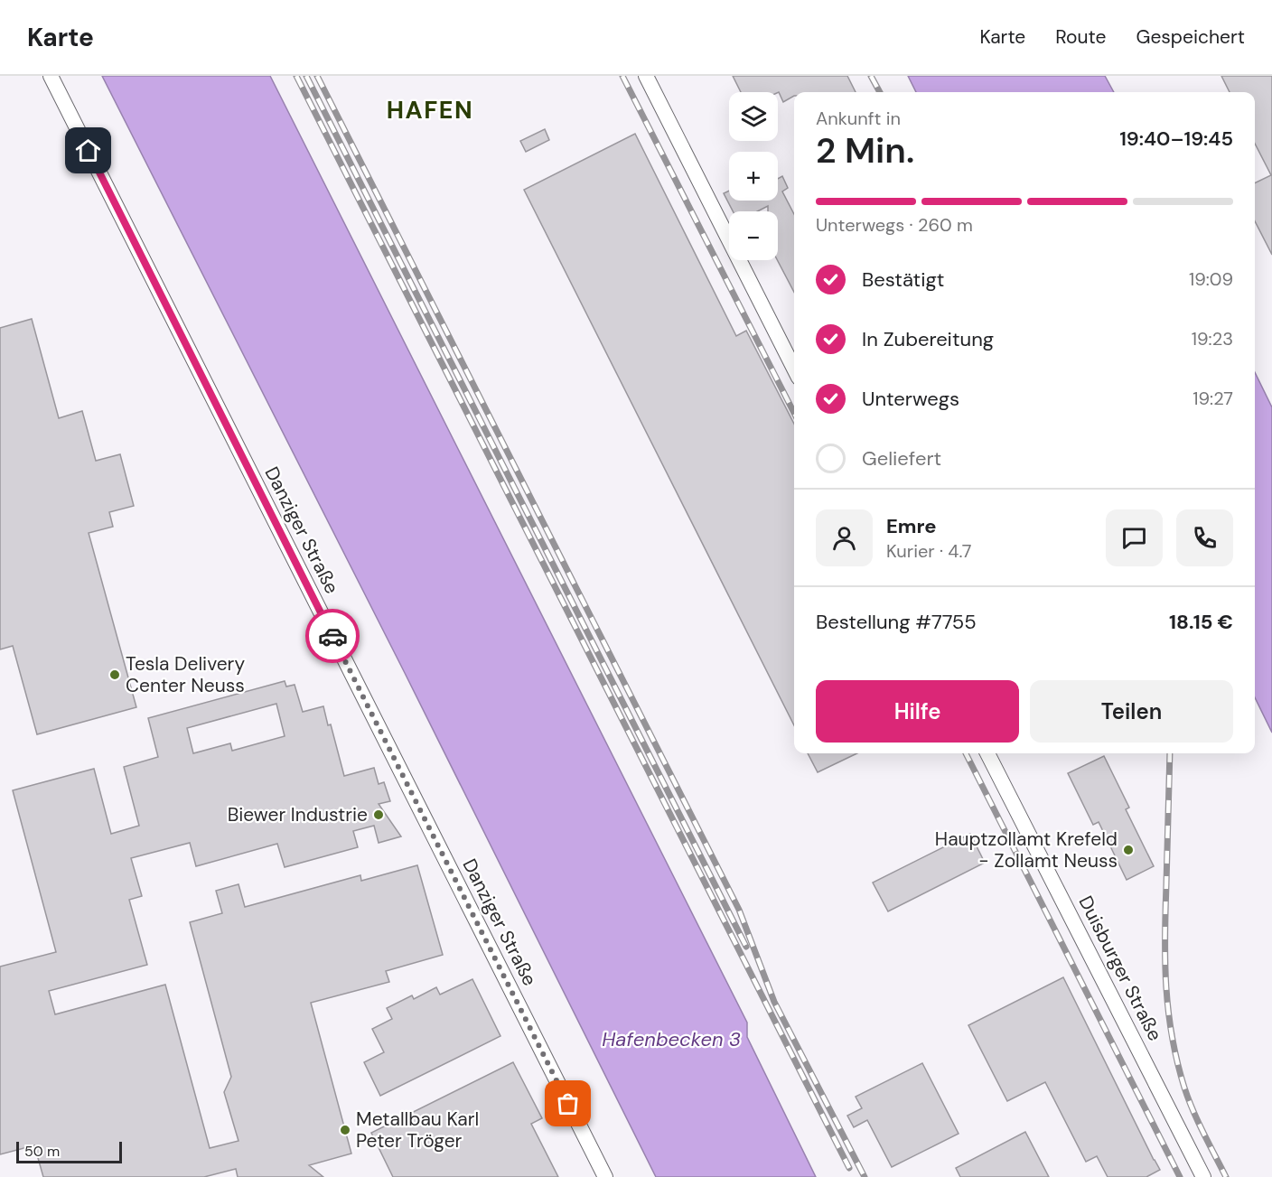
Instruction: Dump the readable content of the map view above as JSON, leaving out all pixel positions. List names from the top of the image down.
{
  "streets": {
    "street": ["Danziger Straße", "Duisburger Straße"]
  },
  "districts": ["HAFEN"],
  "water": ["Hafenbecken 3"],
  "places": [
    "Tesla Delivery Center Neuss",
    "Biewer Industrie",
    "Hauptzollamt Krefeld - Zollamt Neuss",
    "Metallbau Karl Peter Tröger"
  ],
  "scale_bar": "50 m",
  "page": {
    "header": "Karte",
    "nav": ["Karte", "Route", "Gespeichert"],
    "map_buttons": ["+", "−"],
    "heading": ["2 Min.", "Ankunft in", "19:40–19:45"],
    "panel": [
      "Emre",
      "Kurier · 4.7",
      "Bestellung #7755",
      "18.15 €"
    ],
    "bar": "Unterwegs · 260 m",
    "list": [
      ["Bestätigt", "19:09"],
      ["In Zubereitung", "19:23"],
      ["Unterwegs", "19:27"],
      "Geliefert"
    ],
    "buttons": ["Hilfe", "Teilen"],
    "scale": "50 m"
  }
}
